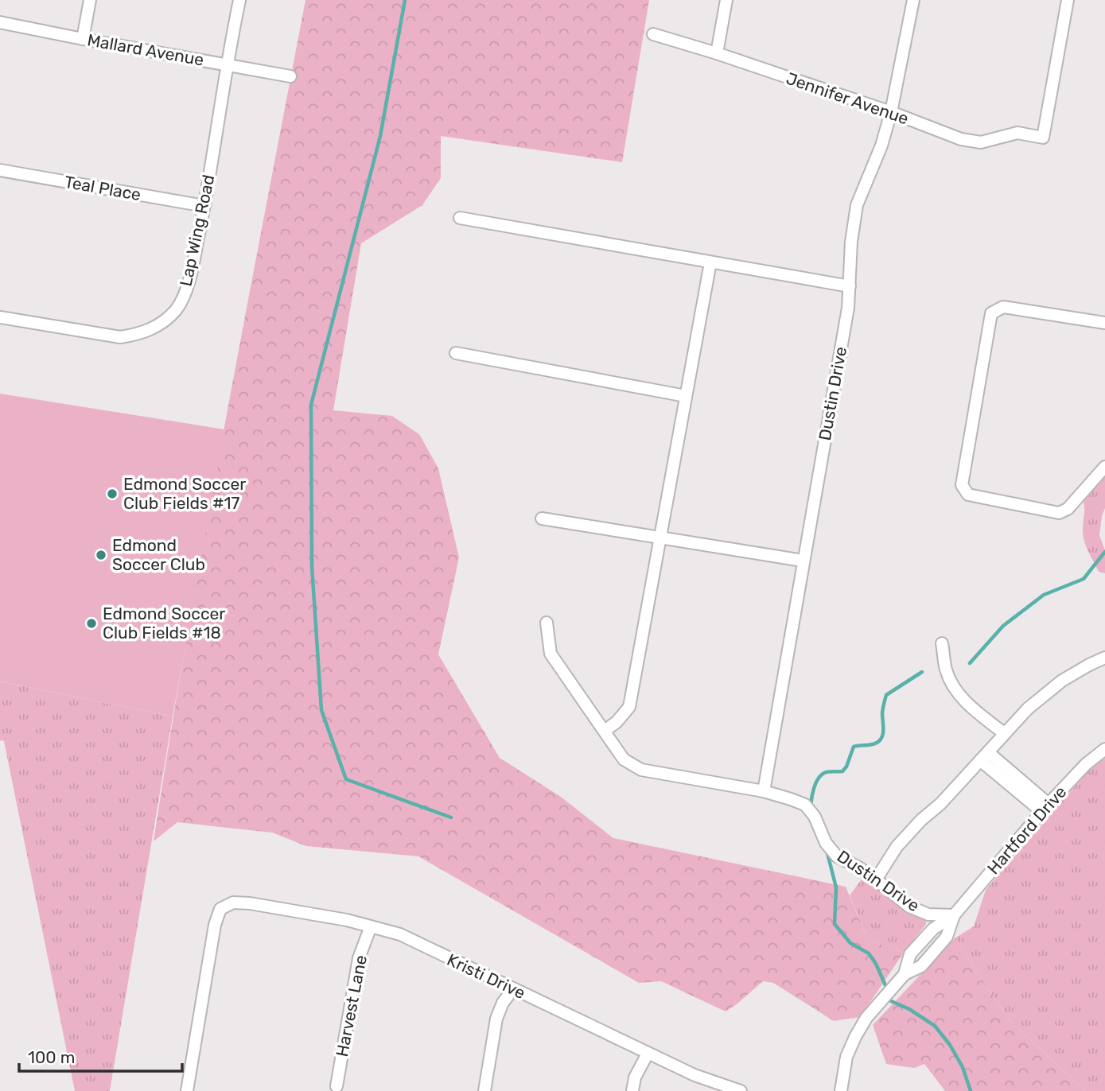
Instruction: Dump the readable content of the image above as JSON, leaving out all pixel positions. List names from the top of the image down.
{
  "streets": {
    "street": [
      "Mallard Avenue",
      "Jennifer Avenue",
      "Teal Place",
      "Lap Wing Road",
      "Dustin Drive",
      "Hartford Drive",
      "Kristi Drive",
      "Harvest Lane"
    ]
  },
  "crossings": [
    ["Mallard Avenue", "Lap Wing Road"],
    ["Jennifer Avenue", "Dustin Drive"],
    ["Teal Place", "Lap Wing Road"],
    ["Dustin Drive", "Hartford Drive"],
    ["Kristi Drive", "Harvest Lane"]
  ],
  "places": ["Edmond Soccer Club Fields #17", "Edmond Soccer Club", "Edmond Soccer Club Fields #18"],
  "scale_bar": "100 m"
}
